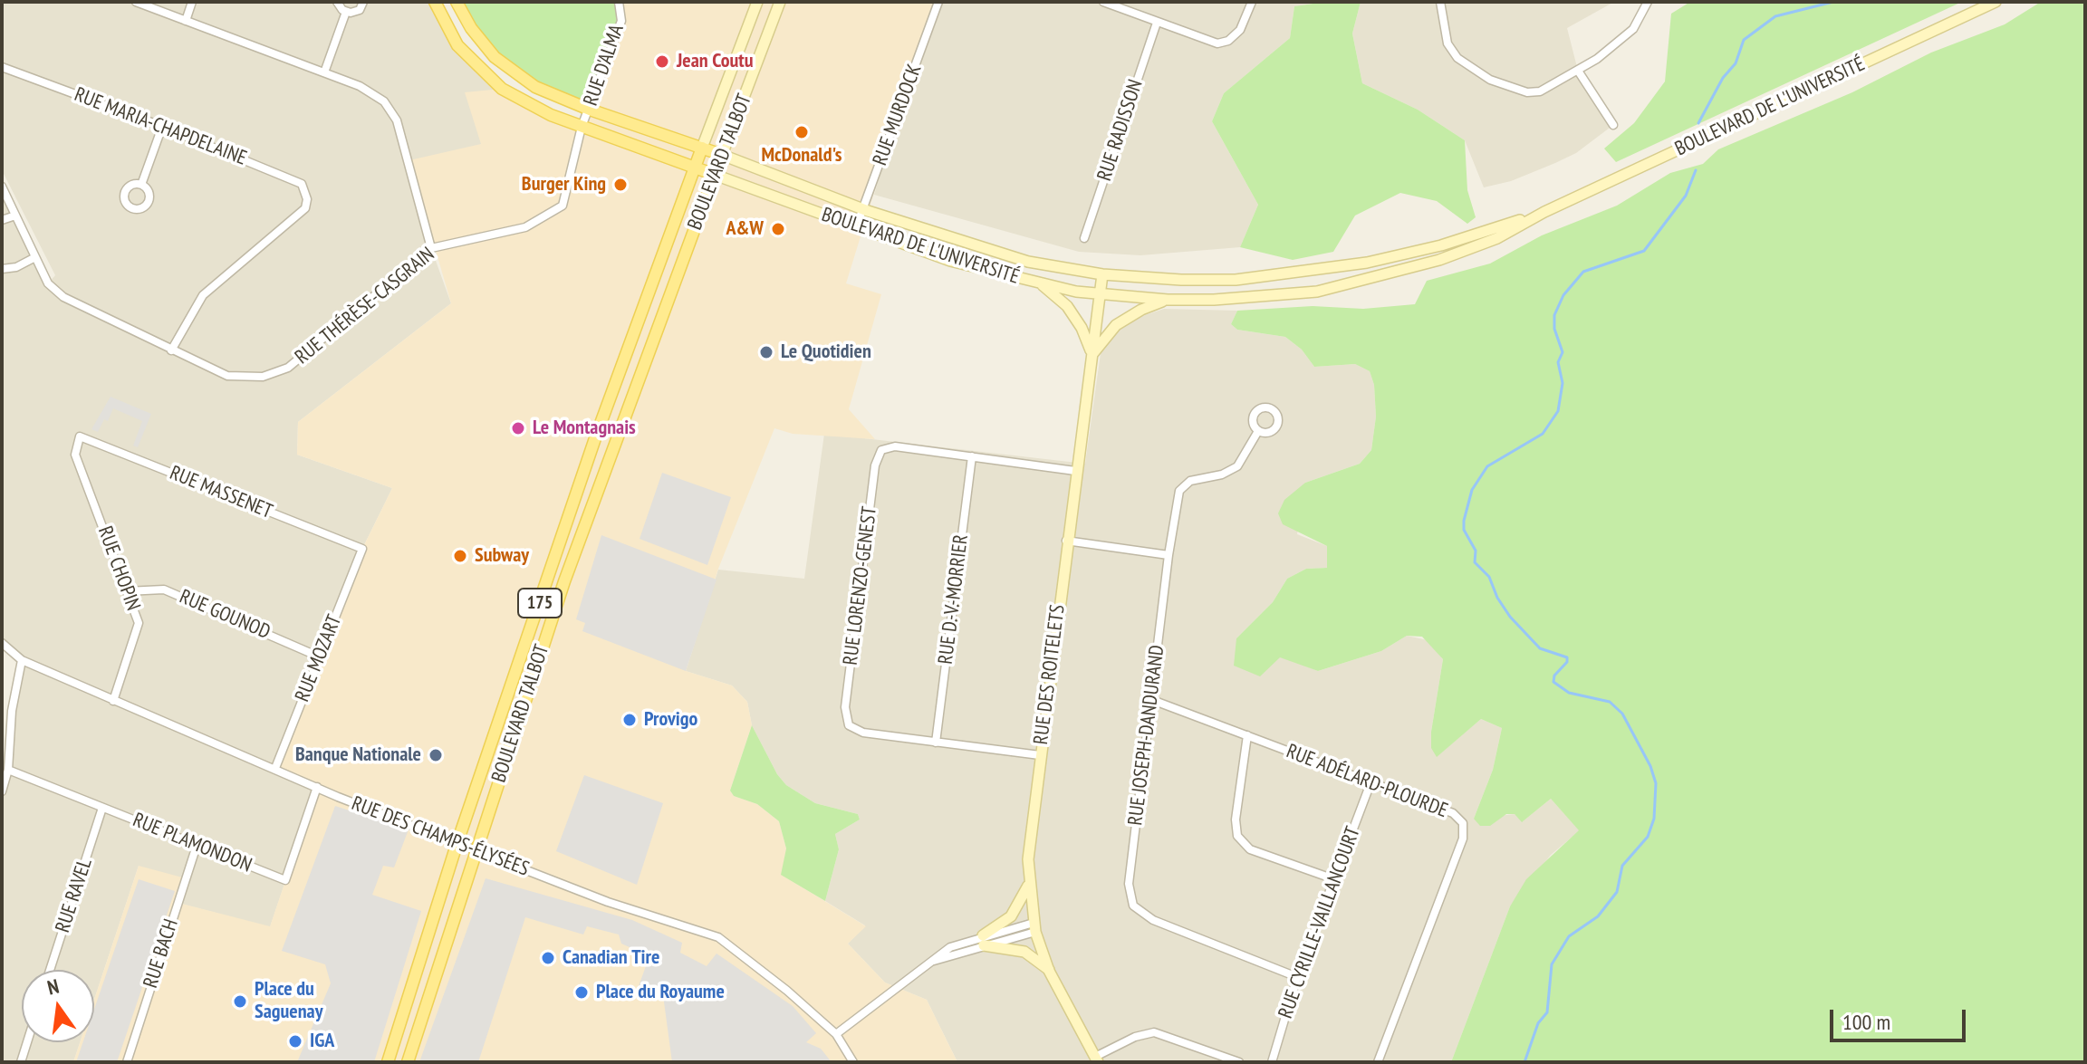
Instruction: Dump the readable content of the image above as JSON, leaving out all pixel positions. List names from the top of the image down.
{
  "streets": {
    "main road": [
      "BOULEVARD DE L'UNIVERSITÉ",
      "BOULEVARD TALBOT",
      "175",
      "RUE DES ROITELETS"
    ],
    "street": [
      "RUE D'ALMA",
      "RUE MURDOCK",
      "RUE MARIA-CHAPDELAINE",
      "RUE RADISSON",
      "RUE THÉRÈSE-CASGRAIN",
      "RUE MASSENET",
      "RUE CHOPIN",
      "RUE LORENZO-GENEST",
      "RUE D.-V.-MORRIER",
      "RUE GOUNOD",
      "RUE MOZART",
      "RUE JOSEPH-DANDURAND",
      "RUE ADÉLARD-PLOURDE",
      "RUE DES CHAMPS-ÉLYSÉES",
      "RUE PLAMONDON",
      "RUE RAVEL",
      "RUE CYRILLE-VAILLANCOURT",
      "RUE BACH"
    ]
  },
  "crossings": [
    ["RUE D'ALMA", "BOULEVARD DE L'UNIVERSITÉ"],
    ["RUE D'ALMA", "RUE THÉRÈSE-CASGRAIN"],
    ["BOULEVARD DE L'UNIVERSITÉ", "RUE MURDOCK"],
    ["BOULEVARD DE L'UNIVERSITÉ", "BOULEVARD TALBOT"],
    ["BOULEVARD DE L'UNIVERSITÉ", "RUE THÉRÈSE-CASGRAIN"],
    ["BOULEVARD DE L'UNIVERSITÉ", "RUE DES ROITELETS"],
    ["RUE MARIA-CHAPDELAINE", "RUE THÉRÈSE-CASGRAIN"],
    ["BOULEVARD TALBOT", "RUE DES CHAMPS-ÉLYSÉES"],
    ["RUE MASSENET", "RUE CHOPIN"],
    ["RUE MASSENET", "RUE MOZART"],
    ["RUE CHOPIN", "RUE GOUNOD"],
    ["RUE CHOPIN", "RUE DES CHAMPS-ÉLYSÉES"],
    ["RUE LORENZO-GENEST", "RUE D.-V.-MORRIER"],
    ["RUE LORENZO-GENEST", "RUE DES ROITELETS"],
    ["RUE GOUNOD", "RUE MOZART"],
    ["RUE MOZART", "RUE DES CHAMPS-ÉLYSÉES"],
    ["RUE JOSEPH-DANDURAND", "RUE ADÉLARD-PLOURDE"],
    ["RUE JOSEPH-DANDURAND", "RUE CYRILLE-VAILLANCOURT"],
    ["RUE ADÉLARD-PLOURDE", "RUE CYRILLE-VAILLANCOURT"],
    ["RUE DES CHAMPS-ÉLYSÉES", "RUE PLAMONDON"],
    ["RUE PLAMONDON", "RUE RAVEL"],
    ["RUE PLAMONDON", "RUE BACH"]
  ],
  "places": [
    "Jean Coutu",
    "McDonald's",
    "Burger King",
    "A&W",
    "Le Quotidien",
    "Le Montagnais",
    "Subway",
    "Provigo",
    "Banque Nationale",
    "Canadian Tire",
    "Place du Royaume",
    "Place du Saguenay",
    "IGA"
  ],
  "scale_bar": "100 m",
  "north": "top"
}
